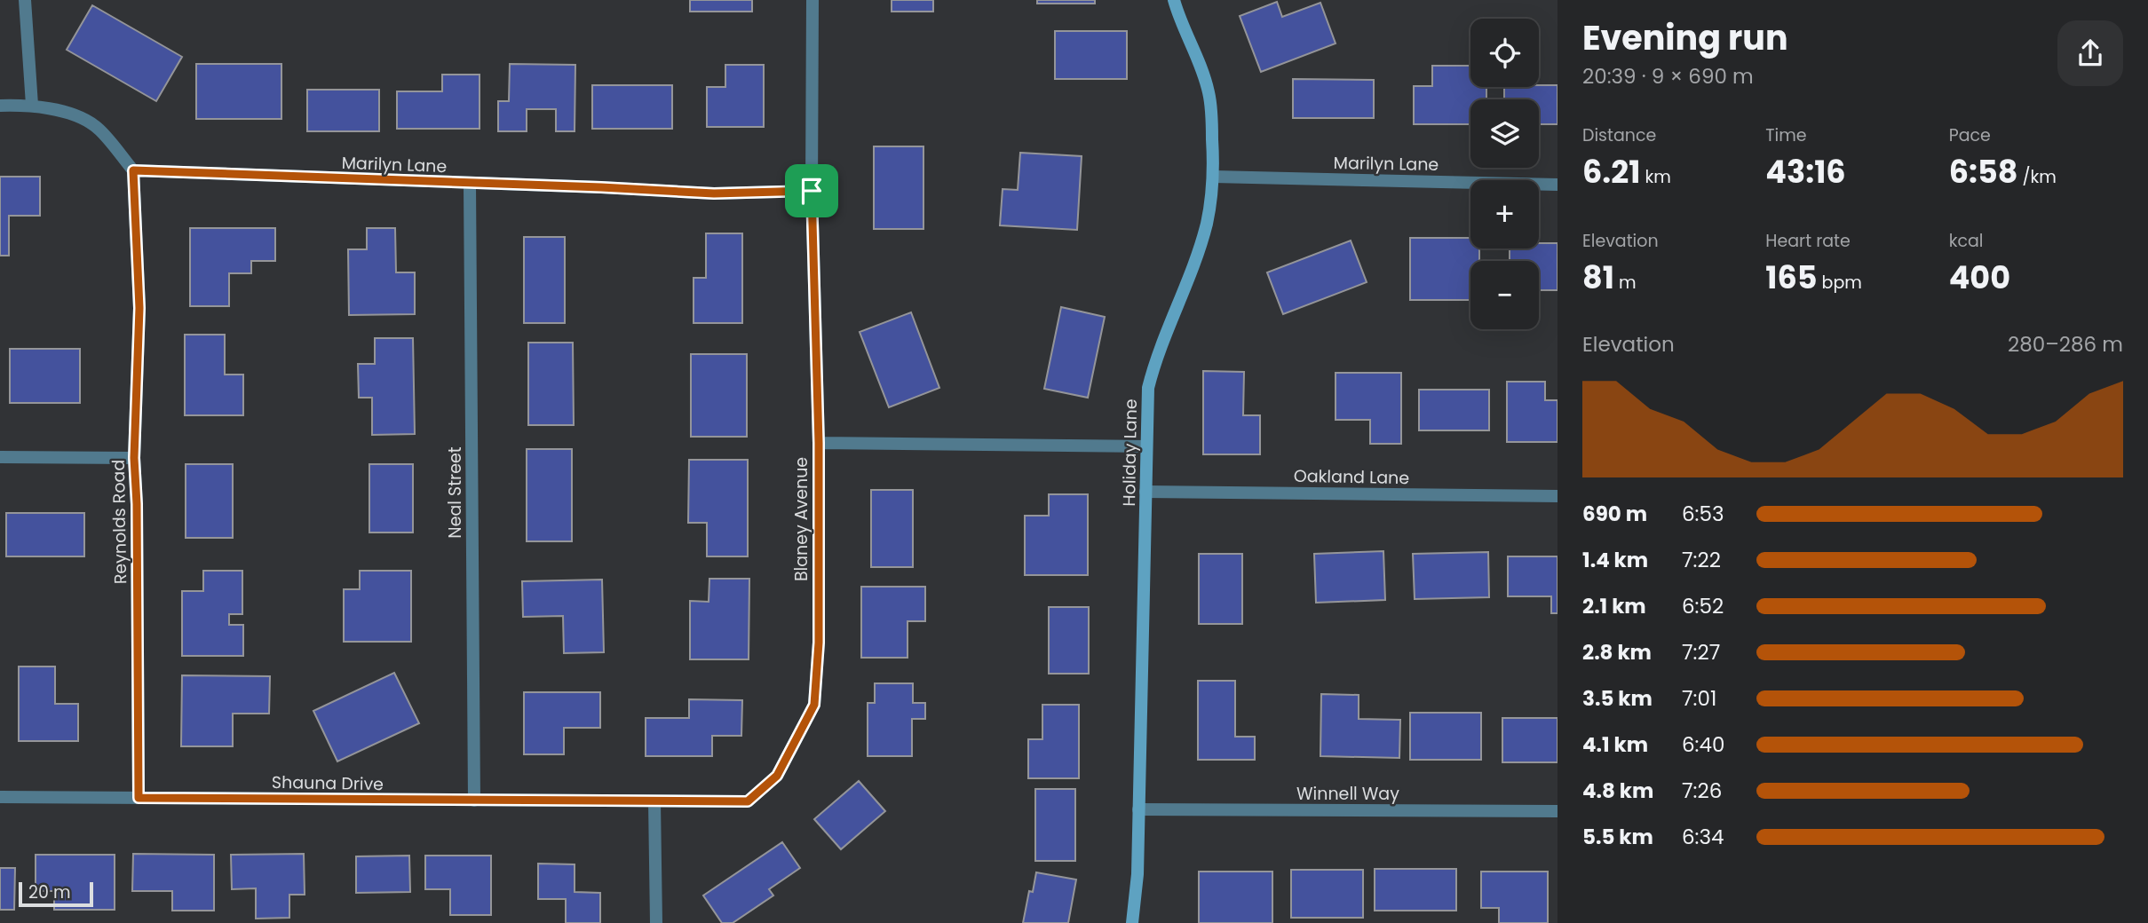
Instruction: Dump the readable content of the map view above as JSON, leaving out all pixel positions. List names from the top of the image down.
{
  "streets": {
    "street": [
      "Marilyn Lane",
      "Holiday Lane",
      "Oakland Lane",
      "Neal Street",
      "Blaney Avenue",
      "Reynolds Road",
      "Shauna Drive",
      "Winnell Way"
    ]
  },
  "crossings": [
    ["Marilyn Lane", "Holiday Lane"],
    ["Marilyn Lane", "Neal Street"],
    ["Marilyn Lane", "Blaney Avenue"],
    ["Marilyn Lane", "Reynolds Road"],
    ["Holiday Lane", "Oakland Lane"],
    ["Holiday Lane", "Winnell Way"],
    ["Neal Street", "Shauna Drive"],
    ["Blaney Avenue", "Shauna Drive"],
    ["Reynolds Road", "Shauna Drive"]
  ],
  "scale_bar": "20 m",
  "page": {
    "heading": ["Evening run", "20:39 · 9 × 690 m"],
    "map_buttons": ["+", "−"],
    "stats": [
      ["Distance", "6.21 km"],
      ["Time", "43:16"],
      ["Pace", "6:58 /km"],
      ["Elevation", "81 m"],
      ["Heart rate", "165 bpm"],
      ["kcal", "400"]
    ],
    "chart": ["Elevation", "280–286 m"],
    "list": [
      {
        "name": "690 m",
        "note": "6:53"
      },
      {
        "name": "1.4 km",
        "note": "7:22"
      },
      {
        "name": "2.1 km",
        "note": "6:52"
      },
      {
        "name": "2.8 km",
        "note": "7:27"
      },
      {
        "name": "3.5 km",
        "note": "7:01"
      },
      {
        "name": "4.1 km",
        "note": "6:40"
      },
      {
        "name": "4.8 km",
        "note": "7:26"
      },
      {
        "name": "5.5 km",
        "note": "6:34"
      }
    ],
    "scale": "20 m"
  }
}
